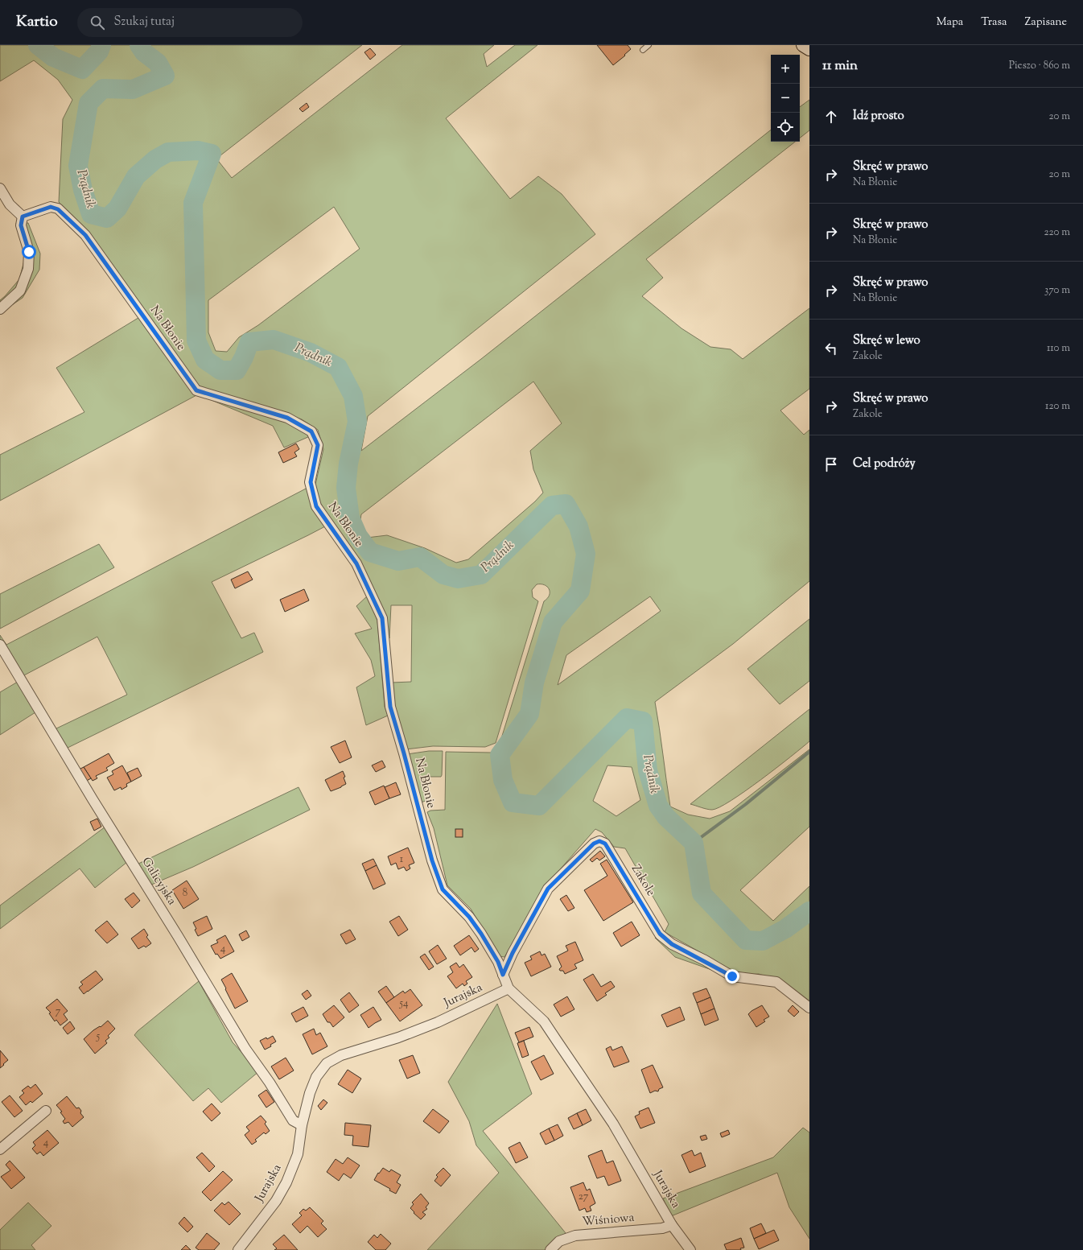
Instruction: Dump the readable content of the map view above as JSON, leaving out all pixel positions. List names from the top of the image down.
{
  "streets": {
    "street": [
      "Na Błonie",
      "Zakole",
      "Galicyjska",
      "Jurajska",
      "Wiśniowa"
    ]
  },
  "crossings": [
    ["Na Błonie", "Zakole"],
    ["Na Błonie", "Jurajska"],
    ["Galicyjska", "Jurajska"],
    ["Jurajska", "Wiśniowa"]
  ],
  "water": ["Prądnik"],
  "house_numbers": [
    "1",
    "8",
    "4",
    "54",
    "7",
    "5",
    "4",
    "27"
  ],
  "page": {
    "header": "Kartio",
    "search": "Szukaj tutaj",
    "nav": ["Mapa", "Trasa", "Zapisane"],
    "heading": ["11 min", "Pieszo · 860 m"],
    "map_buttons": ["+", "−"],
    "list": [
      ["Idź prosto", "20 m"],
      ["Skręć w prawo", "Na Błonie", "20 m"],
      ["Skręć w prawo", "Na Błonie", "220 m"],
      ["Skręć w prawo", "Na Błonie", "370 m"],
      ["Skręć w lewo", "Zakole", "110 m"],
      ["Skręć w prawo", "Zakole", "120 m"],
      "Cel podróży"
    ]
  }
}
